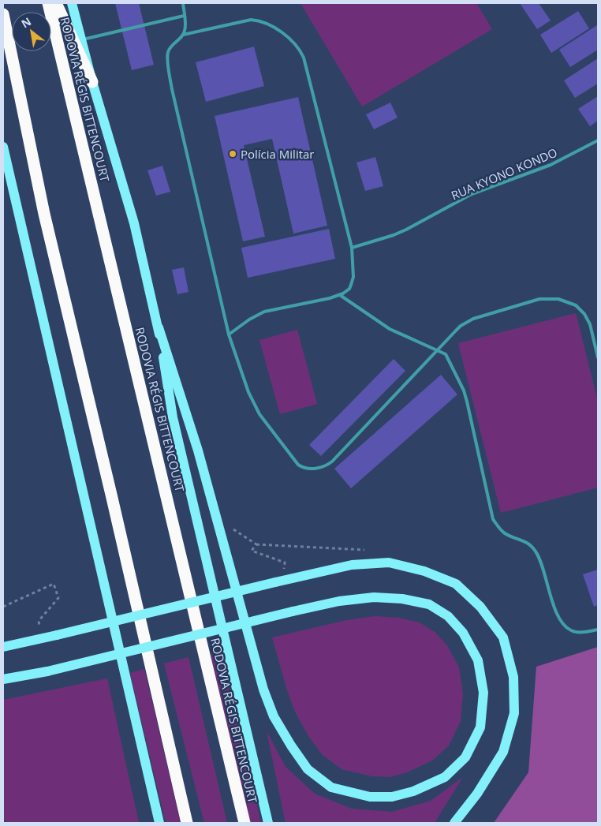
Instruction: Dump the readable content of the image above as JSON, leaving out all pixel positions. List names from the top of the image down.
{
  "streets": {
    "highway": ["RODOVIA RÉGIS BITTENCOURT"],
    "lane": ["RUA KYONO KONDO"]
  },
  "places": ["Polícia Militar"],
  "north": "top left"
}
